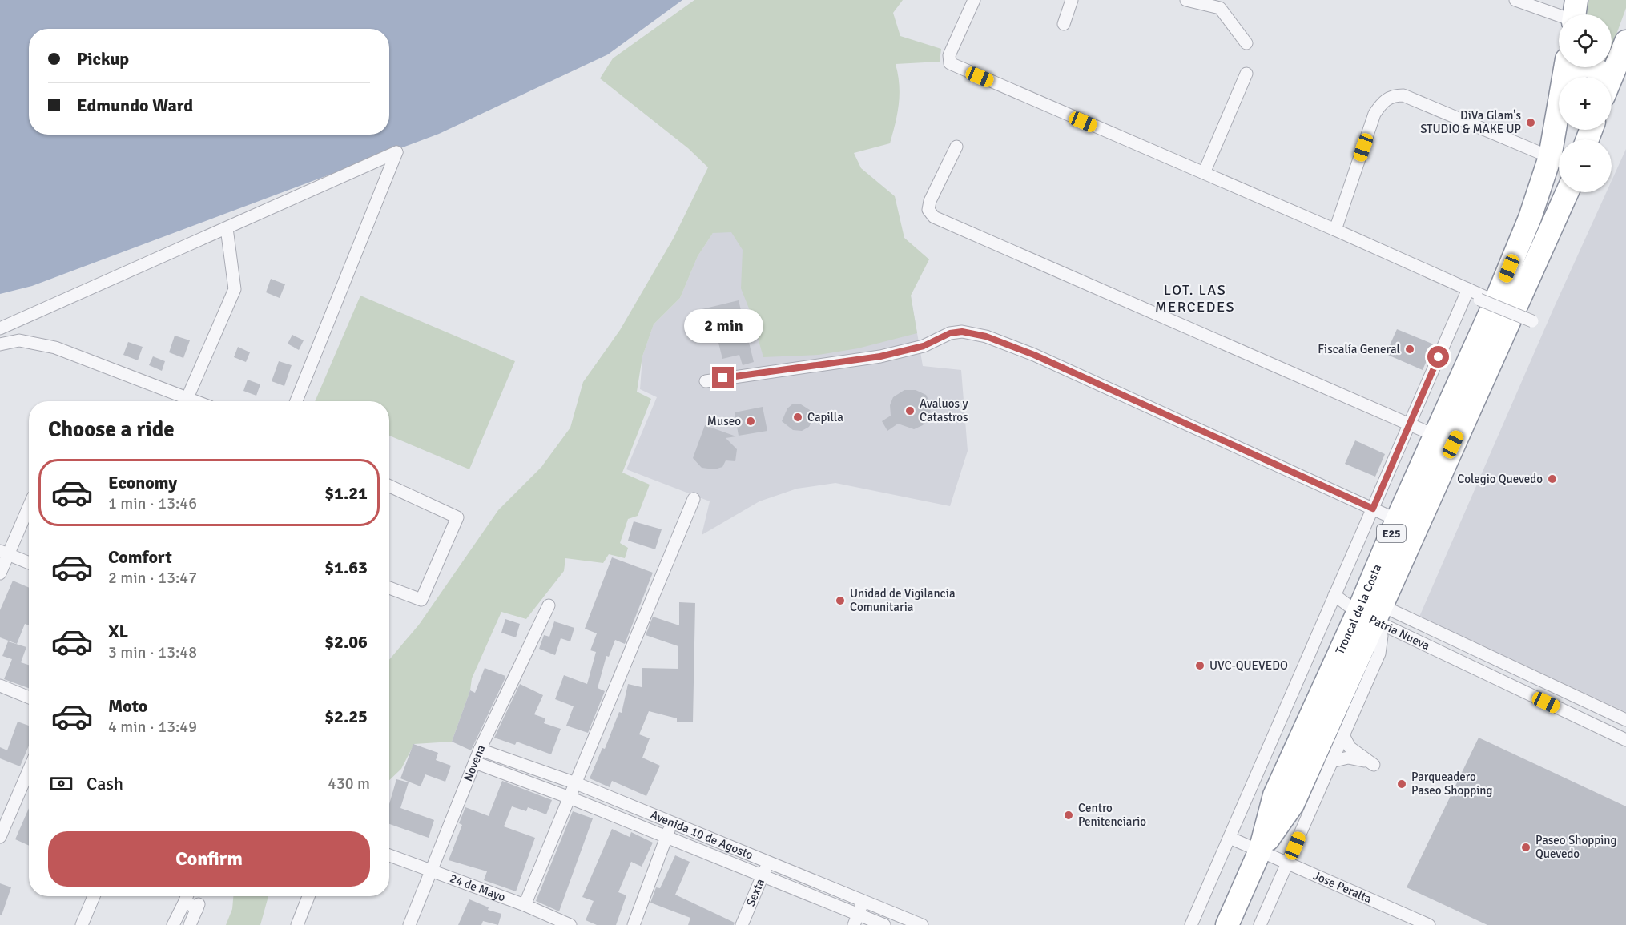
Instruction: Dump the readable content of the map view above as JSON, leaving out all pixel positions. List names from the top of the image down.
{
  "streets": {
    "highway": ["E25", "Troncal de la Costa"],
    "street": [
      "Patria Nueva",
      "Novena",
      "Avenida 10 de Agosto",
      "Jose Peralta",
      "24 de Mayo",
      "Sexta"
    ]
  },
  "crossings": [
    ["E25", "Troncal de la Costa"],
    ["Troncal de la Costa", "Patria Nueva"],
    ["Troncal de la Costa", "Jose Peralta"],
    ["Novena", "Avenida 10 de Agosto"],
    ["Novena", "24 de Mayo"],
    ["Avenida 10 de Agosto", "Sexta"]
  ],
  "districts": ["LOT. LAS MERCEDES"],
  "places": [
    "DiVa Glam's STUDIO & MAKE UP",
    "Fiscalía General",
    "Avaluos y Catastros",
    "Capilla",
    "Museo",
    "Colegio Quevedo",
    "Unidad de Vigilancia Comunitaria",
    "UVC-QUEVEDO",
    "Parqueadero Paseo Shopping",
    "Centro Penitenciario",
    "Paseo Shopping Quevedo"
  ],
  "page": {
    "map_buttons": ["+", "−"],
    "banner": ["Pickup", "Edmundo Ward"],
    "bubble": "2 min",
    "heading": "Choose a ride",
    "list": [
      {
        "name": "Economy",
        "note": "1 min · 13:46",
        "value": "$1.21"
      },
      {
        "name": "Comfort",
        "note": "2 min · 13:47",
        "value": "$1.63"
      },
      {
        "name": "XL",
        "note": "3 min · 13:48",
        "value": "$2.06"
      },
      {
        "name": "Moto",
        "note": "4 min · 13:49",
        "value": "$2.25"
      }
    ],
    "pay": ["Cash", "430 m"],
    "buttons": "Confirm"
  }
}
